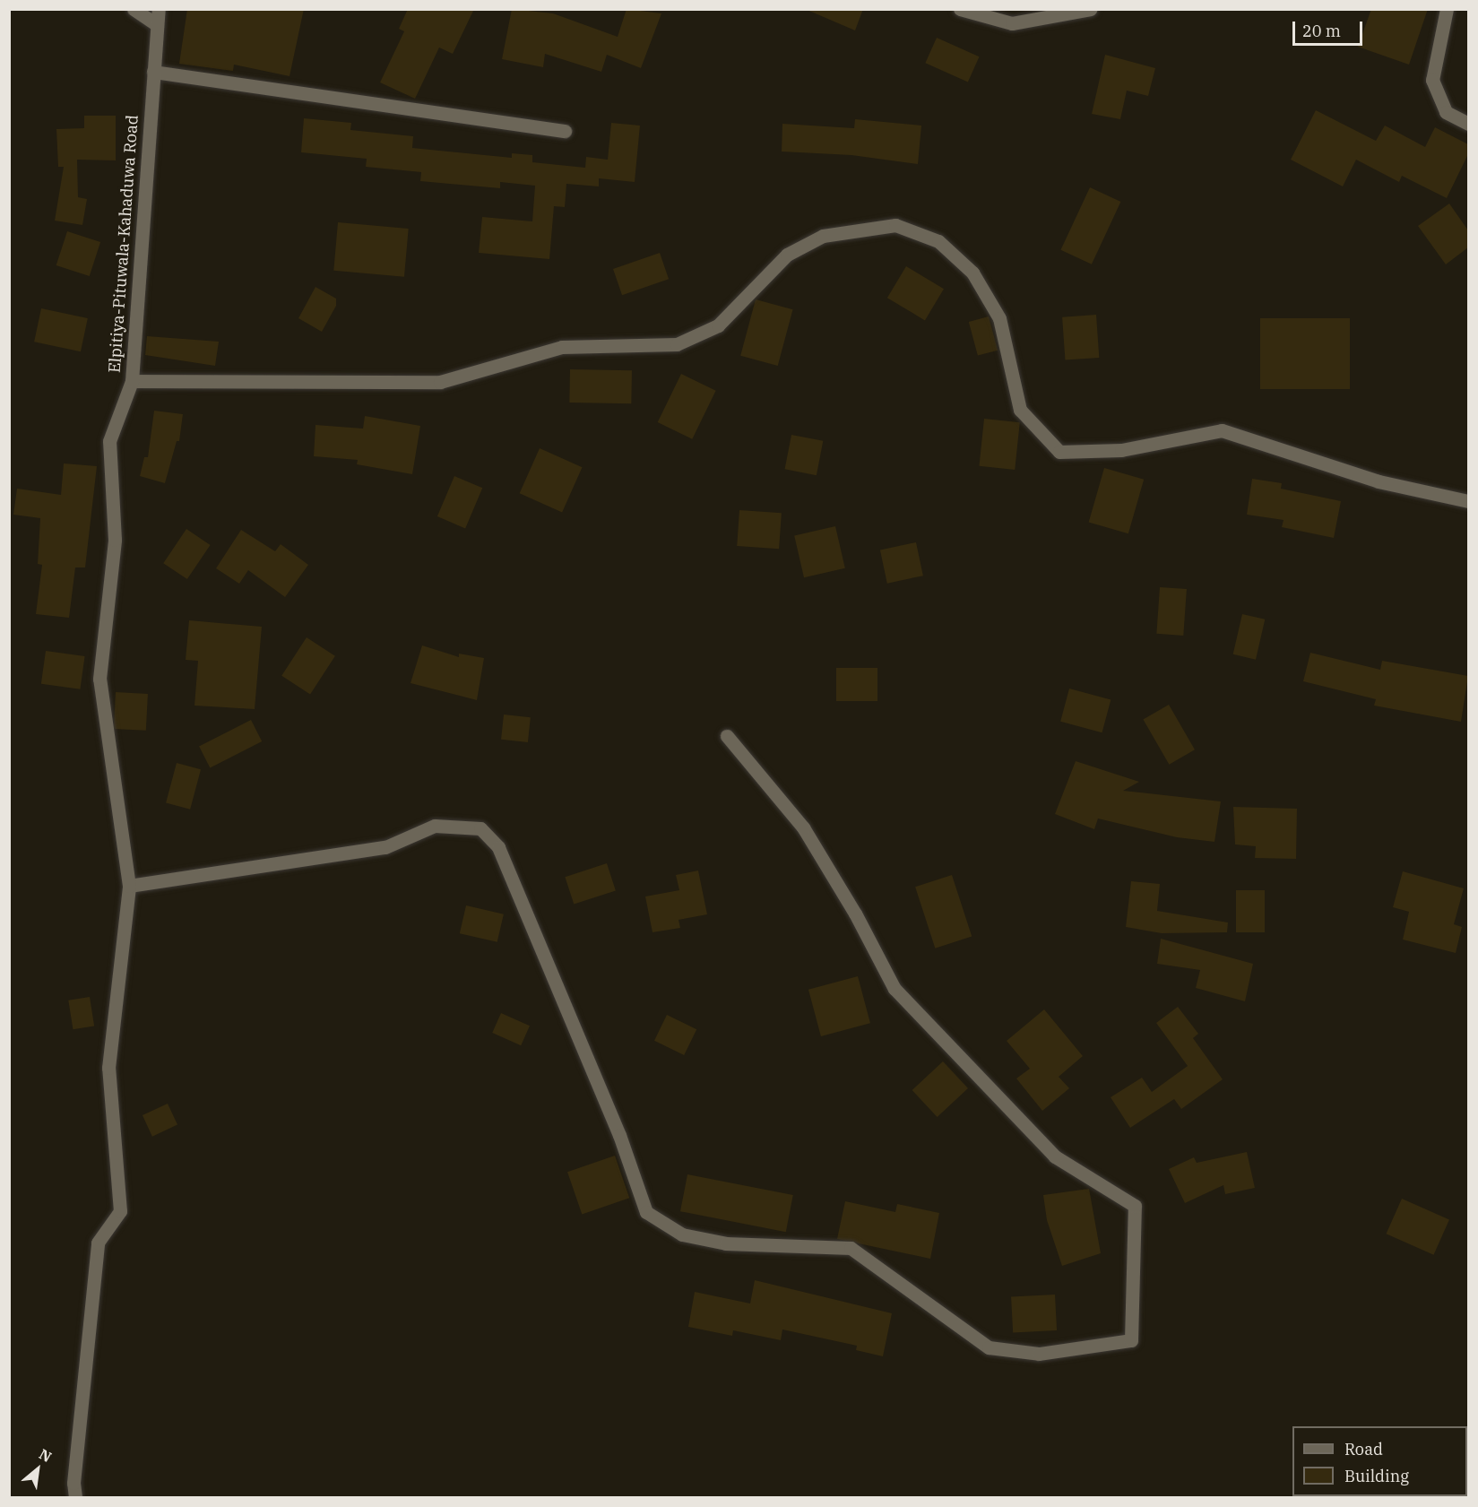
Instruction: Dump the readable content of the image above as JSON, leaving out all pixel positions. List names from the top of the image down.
{
  "streets": {
    "street": ["Elpitiya-Pituwala-Kahaduwa Road"]
  },
  "legend": ["Road", "Building"],
  "scale_bar": "20 m",
  "north": "top right"
}
